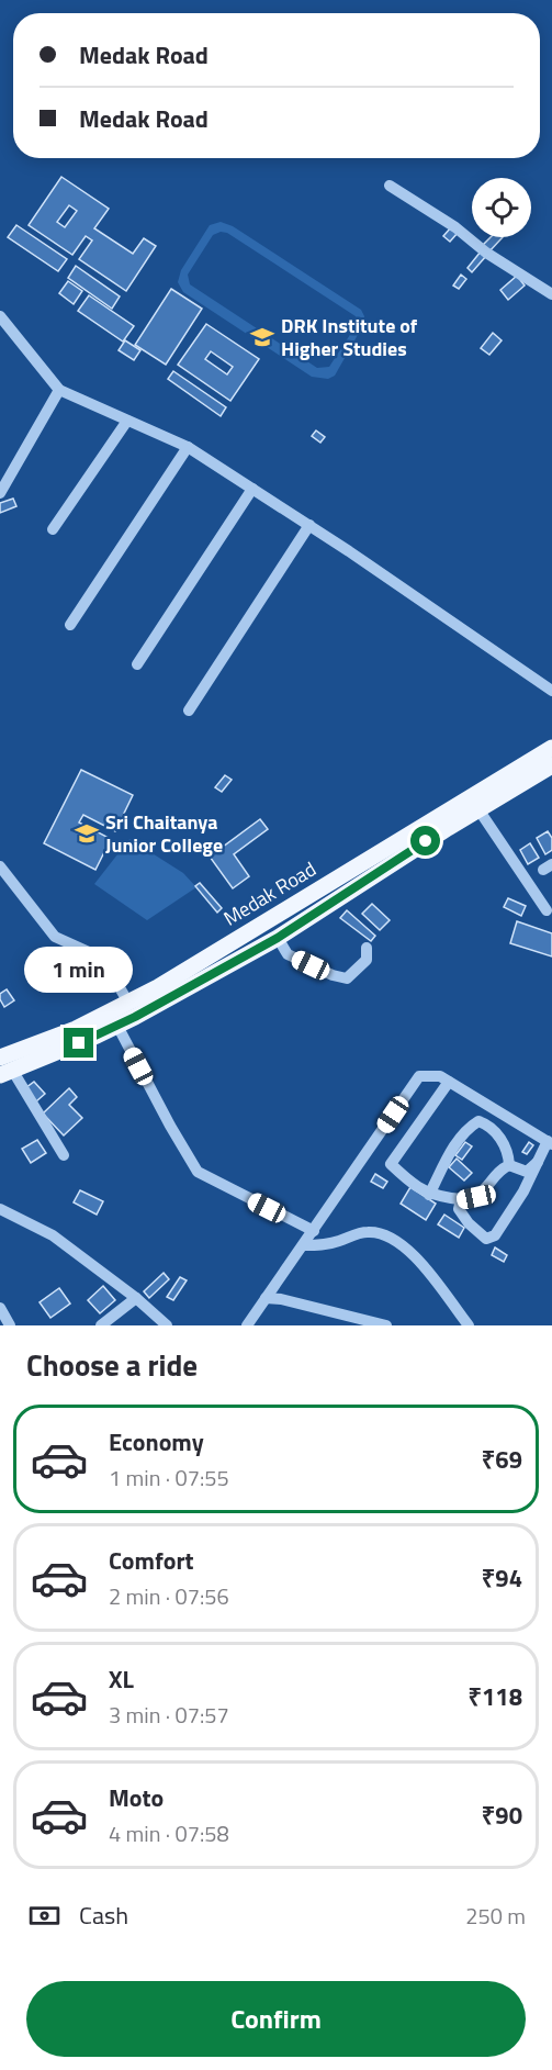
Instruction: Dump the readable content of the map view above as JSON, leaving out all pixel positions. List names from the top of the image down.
{
  "streets": {
    "main road": ["Medak Road"]
  },
  "places": {
    "school or university": ["DRK Institute of Higher Studies", "Sri Chaitanya Junior College"]
  },
  "page": {
    "banner": ["Medak Road", "Medak Road"],
    "bubble": "1 min",
    "heading": "Choose a ride",
    "list": [
      {
        "name": "Economy",
        "note": "1 min · 07:55",
        "value": "₹69"
      },
      {
        "name": "Comfort",
        "note": "2 min · 07:56",
        "value": "₹94"
      },
      {
        "name": "XL",
        "note": "3 min · 07:57",
        "value": "₹118"
      },
      {
        "name": "Moto",
        "note": "4 min · 07:58",
        "value": "₹90"
      }
    ],
    "pay": ["Cash", "250 m"],
    "buttons": "Confirm"
  }
}
